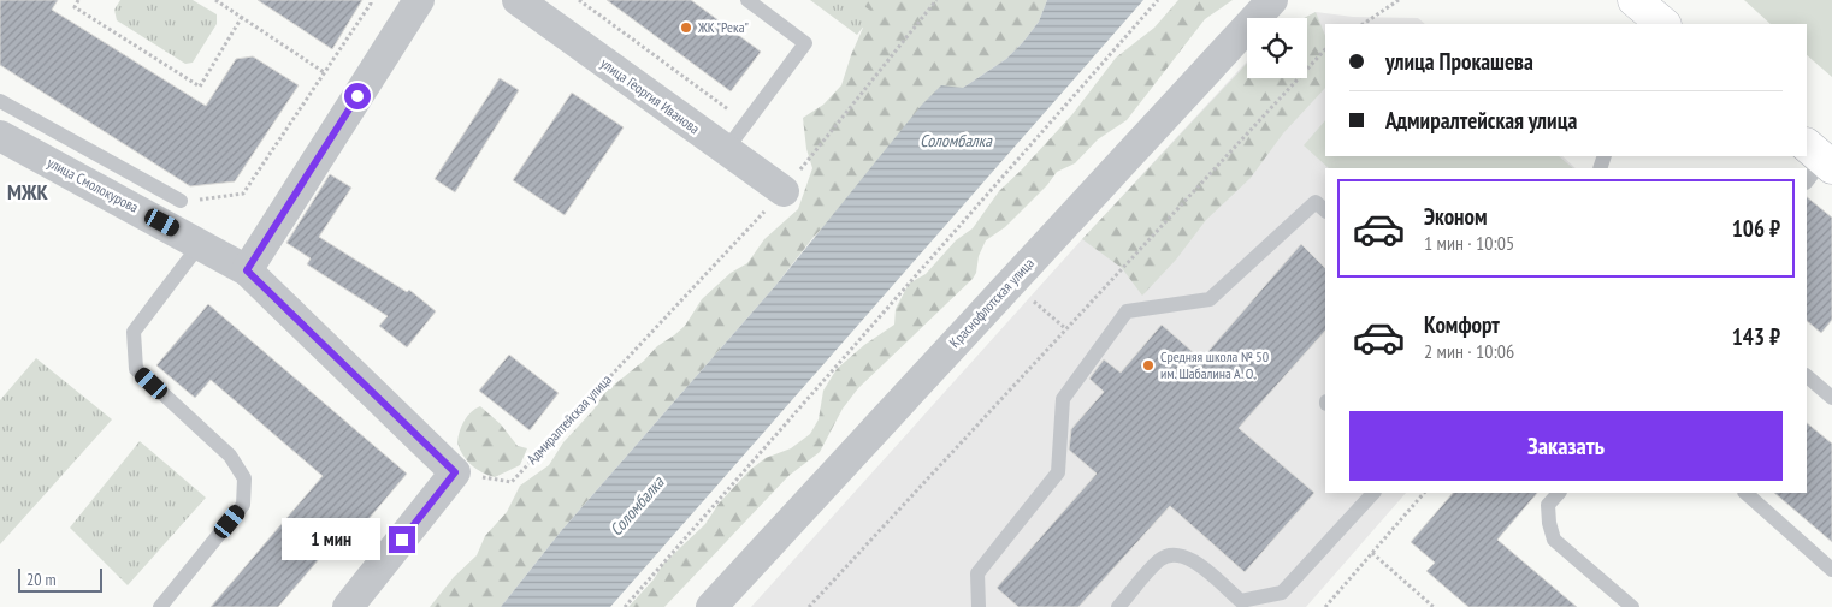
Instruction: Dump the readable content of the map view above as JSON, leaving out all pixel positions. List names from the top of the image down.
{
  "streets": {
    "street": ["улица Георгия Иванова", "улица Смолокурова", "Краснофлотская улица"],
    "path": ["Адмиралтейская улица"]
  },
  "crossings": [
    ["улица Георгия Иванова", "Адмиралтейская улица"],
    ["улица Смолокурова", "Адмиралтейская улица"]
  ],
  "districts": ["МЖК"],
  "water": ["Соломбалка"],
  "places": ["ЖК \"Река\"", "Средняя школа № 50 им. Шабалина А. О."],
  "scale_bar": "20 m",
  "page": {
    "banner": ["улица Прокашева", "Адмиралтейская улица"],
    "list": [
      {
        "name": "Эконом",
        "note": "1 мин · 10:05",
        "value": "106 ₽"
      },
      {
        "name": "Комфорт",
        "note": "2 мин · 10:06",
        "value": "143 ₽"
      }
    ],
    "buttons": "Заказать",
    "bubble": "1 мин",
    "scale": "20 m"
  }
}
